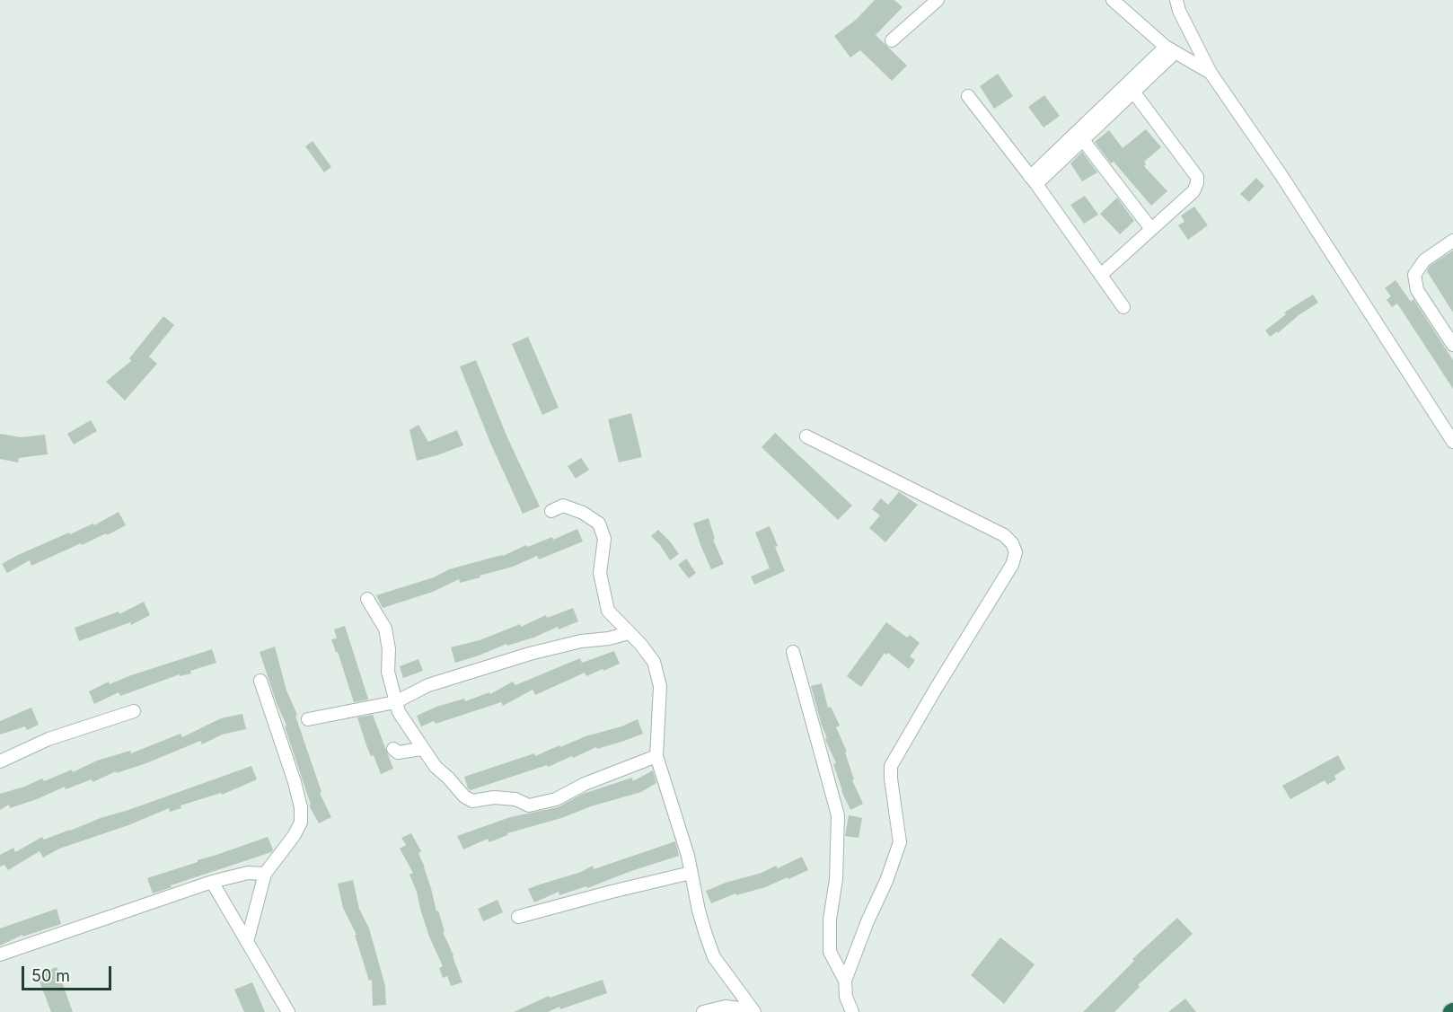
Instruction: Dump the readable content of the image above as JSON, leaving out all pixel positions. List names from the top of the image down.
{
  "scale_bar": "50 m"
}
